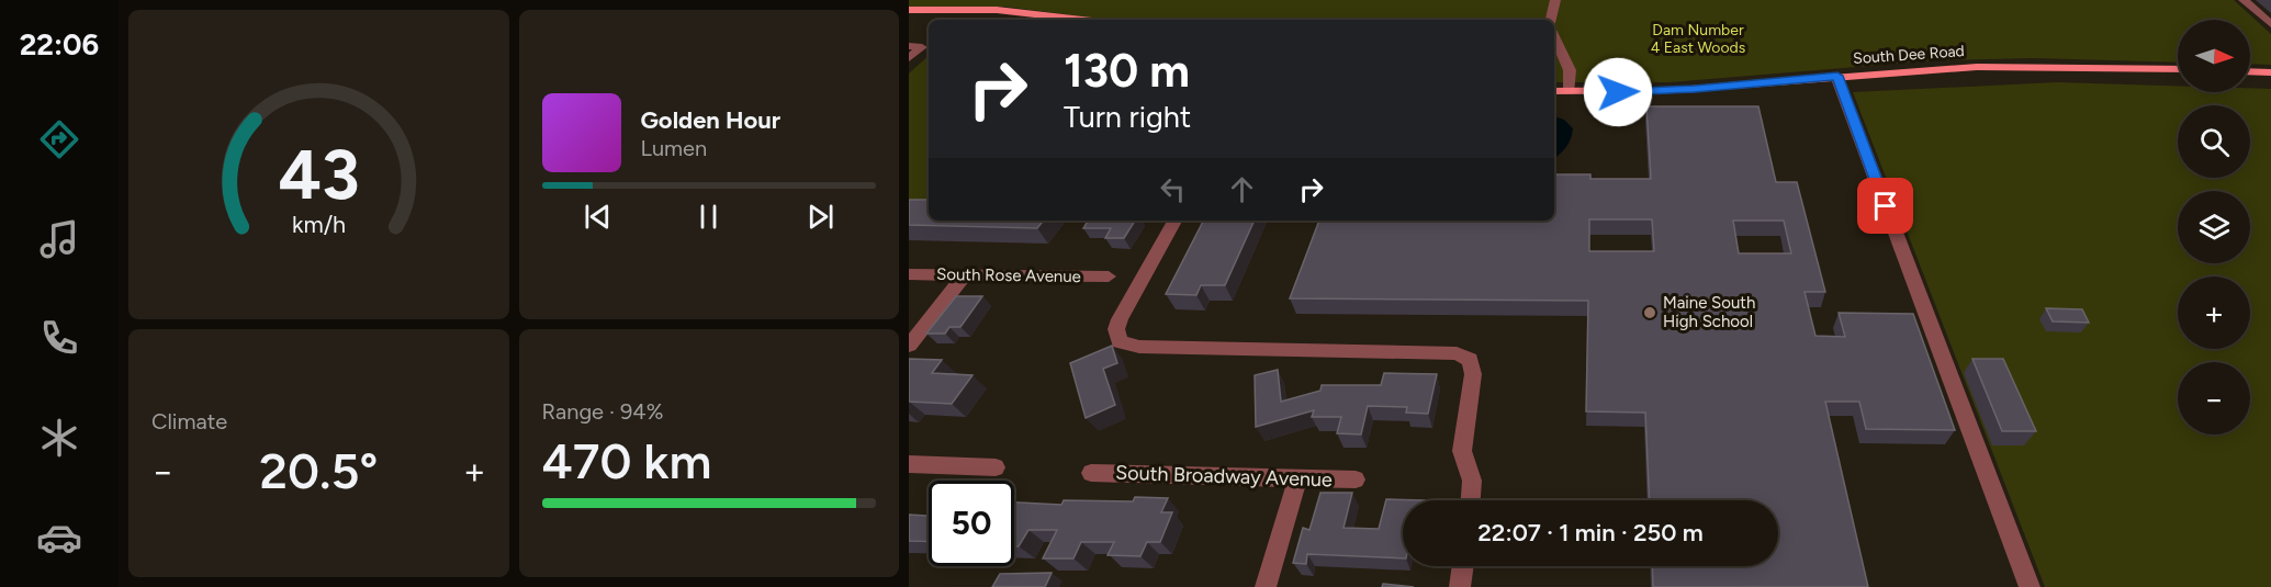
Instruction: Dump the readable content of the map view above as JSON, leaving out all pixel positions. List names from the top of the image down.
{
  "streets": {
    "main road": ["South Dee Road"],
    "street": ["South Rose Avenue", "South Broadway Avenue"]
  },
  "parks": ["Dam Number 4 East Woods"],
  "places": ["Maine South High School"],
  "north": "right",
  "page": {
    "tabs": "22:06",
    "map_buttons": ["+", "−"],
    "turn": ["130 m", "Turn right"],
    "song": ["Golden Hour", "Lumen"],
    "tile": [
      "Climate",
      ["Range · 94%", "470 km"]
    ],
    "heat": ["−", "20.5°", "+"],
    "limit": "50",
    "trip": "22:07 · 1 min · 250 m",
    "gauge": ["43", "km/h"]
  }
}
